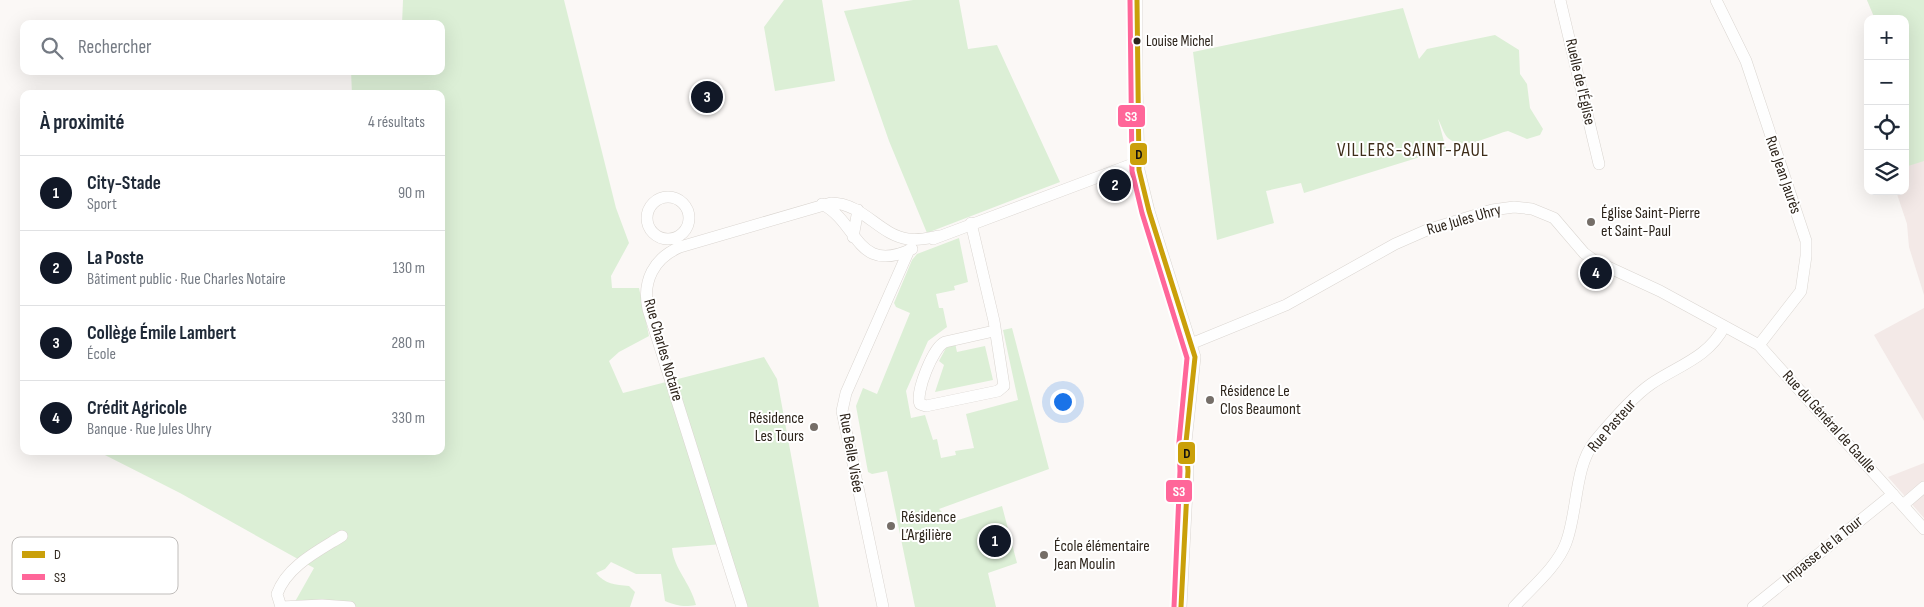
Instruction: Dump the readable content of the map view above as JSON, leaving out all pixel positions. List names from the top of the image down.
{
  "streets": {
    "street": [
      "Ruelle de l'Église",
      "Rue Jean Jaurès",
      "Rue Jules Uhry",
      "Rue Charles Notaire",
      "Rue du Général de Gaulle",
      "Rue Pasteur",
      "Rue Belle Visée",
      "Impasse de la Tour"
    ]
  },
  "crossings": [
    ["Rue Jean Jaurès", "Rue du Général de Gaulle"],
    ["Rue Jules Uhry", "Rue du Général de Gaulle"],
    ["Rue Jules Uhry", "Rue Pasteur"],
    ["Rue Charles Notaire", "Rue Belle Visée"],
    ["Rue du Général de Gaulle", "Rue Pasteur"],
    ["Rue du Général de Gaulle", "Impasse de la Tour"]
  ],
  "districts": ["VILLERS-SAINT-PAUL"],
  "places": [
    "Louise Michel",
    "Église Saint-Pierre et Saint-Paul",
    "Résidence Le Clos Beaumont",
    "Résidence Les Tours",
    "Résidence L’Argilière",
    "École élémentaire Jean Moulin"
  ],
  "lines": ["transit line D", "transit line S3"],
  "legend": ["D", "S3"],
  "page": {
    "map_buttons": ["+", "−"],
    "search": "Rechercher",
    "pins": [
      "3",
      "2",
      "4",
      "1"
    ],
    "heading": ["À proximité", "4 résultats"],
    "list": [
      {
        "mark": "1",
        "name": "City-Stade",
        "note": "Sport",
        "value": "90 m"
      },
      {
        "mark": "2",
        "name": "La Poste",
        "note": "Bâtiment public · Rue Charles Notaire",
        "value": "130 m"
      },
      {
        "mark": "3",
        "name": "Collège Émile Lambert",
        "note": "École",
        "value": "280 m"
      },
      {
        "mark": "4",
        "name": "Crédit Agricole",
        "note": "Banque · Rue Jules Uhry",
        "value": "330 m"
      }
    ]
  }
}
